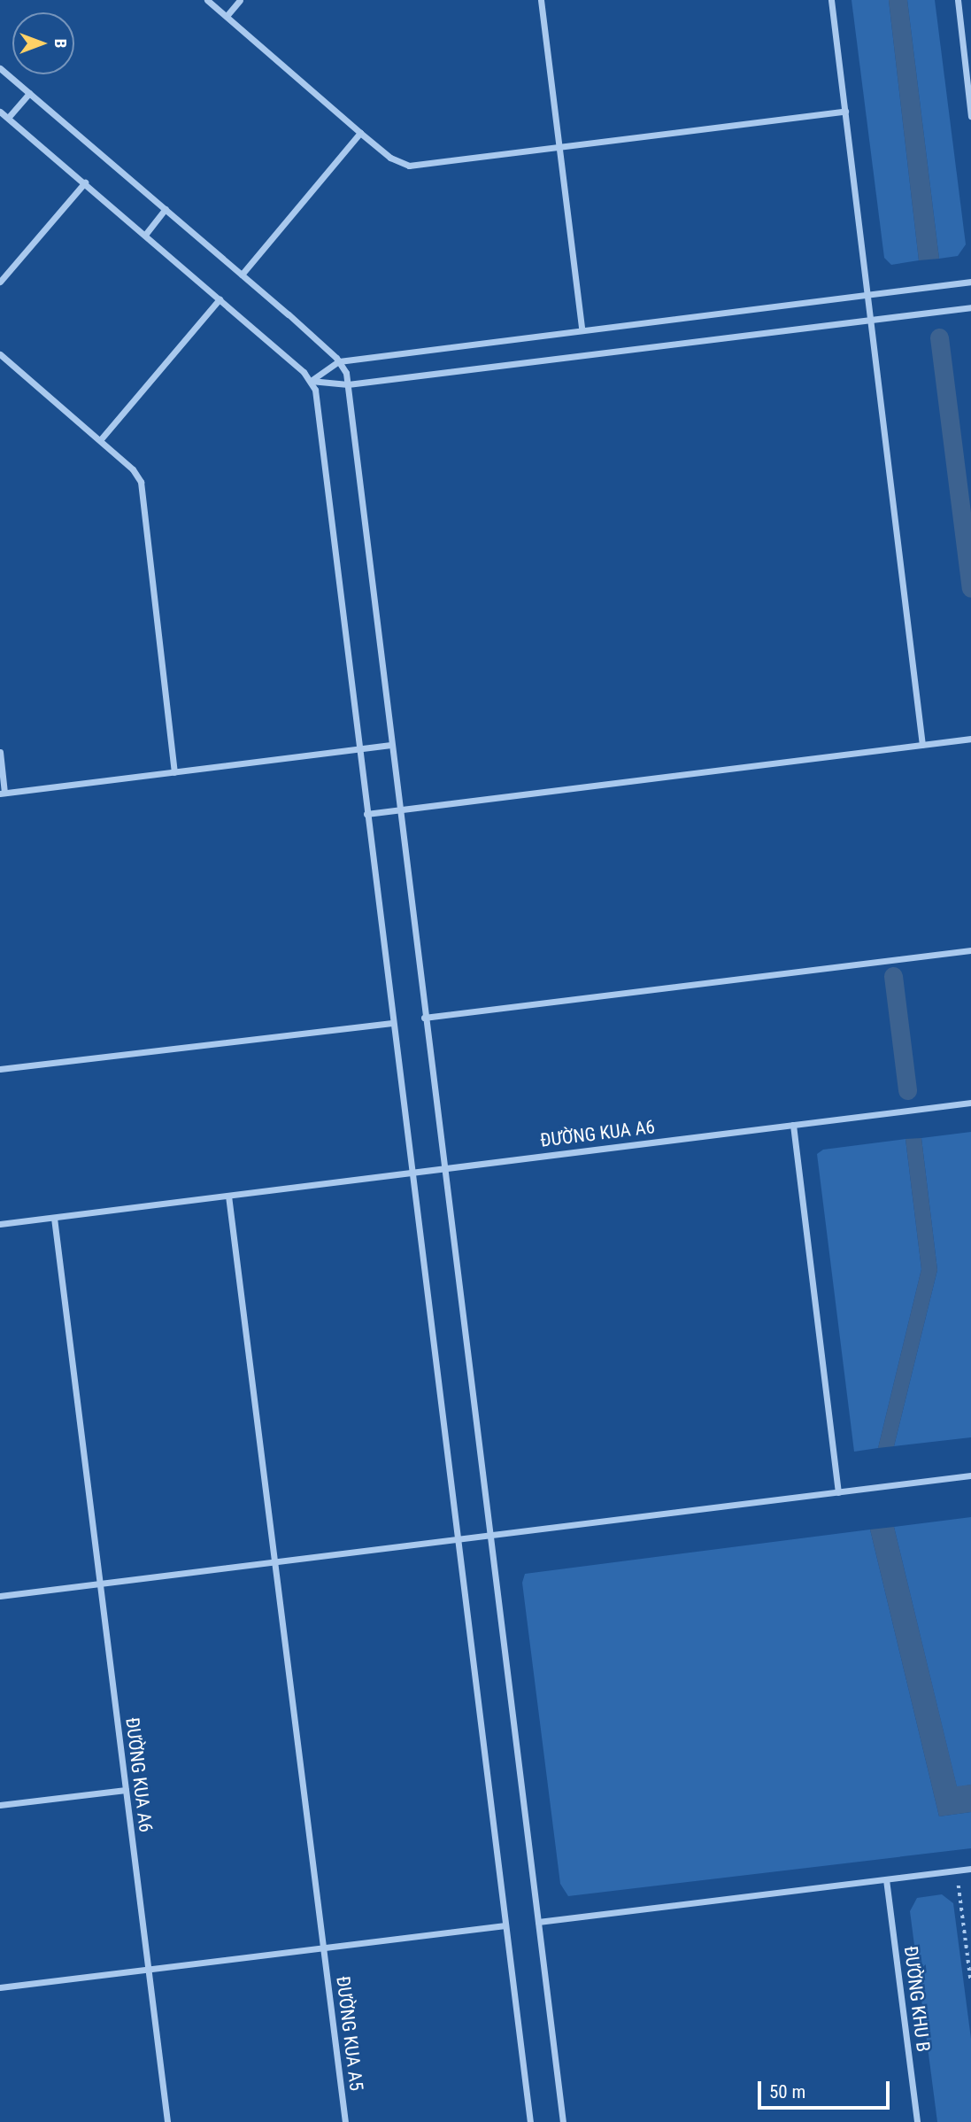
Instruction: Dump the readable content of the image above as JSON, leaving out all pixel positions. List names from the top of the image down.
{
  "streets": {
    "street": ["ĐƯỜNG KUA A6", "ĐƯỜNG KHU B", "ĐƯỜNG KUA A5"]
  },
  "scale_bar": "50 m",
  "north": "right"
}
